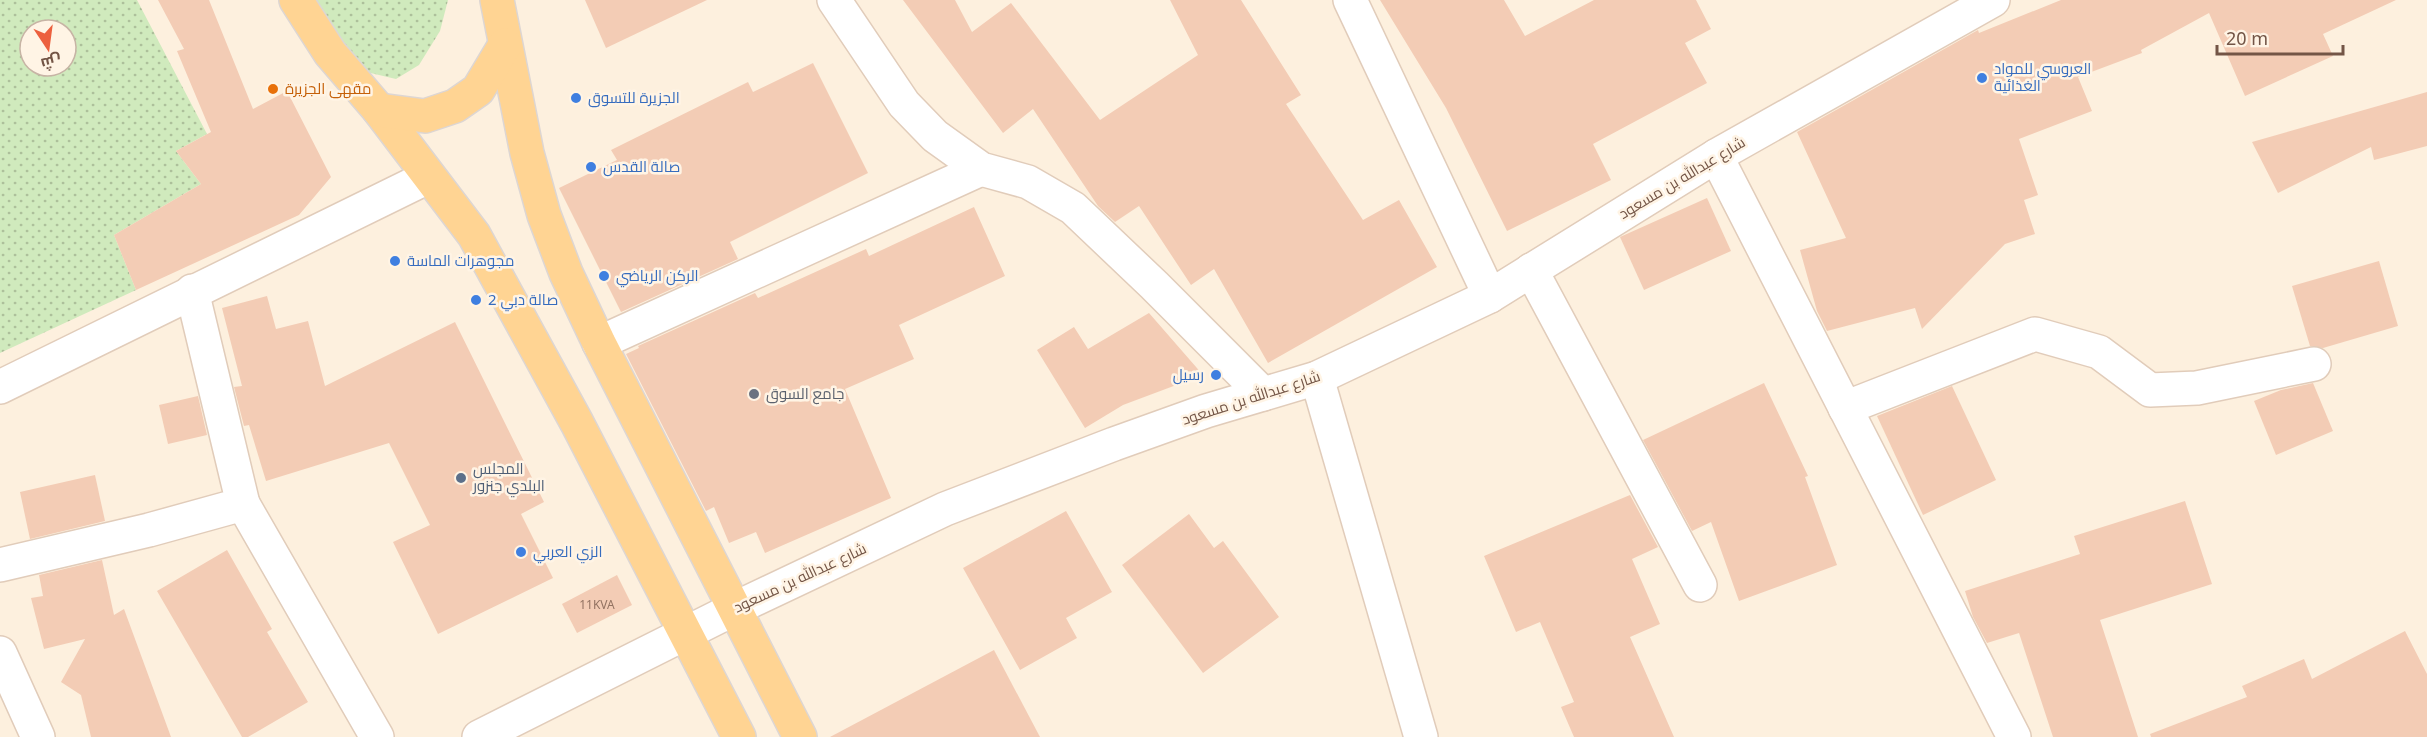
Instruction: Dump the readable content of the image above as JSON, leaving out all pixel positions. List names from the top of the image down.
{
  "streets": {
    "street": ["شارع عبدالله بن مسعود"]
  },
  "places": [
    "العروسي للمواد الغذائية",
    "مقهى الجزيرة",
    "الجزيرة للتسوق",
    "صالة القدس",
    "مجوهرات الماسة",
    "الركن الرياضي",
    "صالة دبي 2",
    "رسيل",
    "جامع السوق",
    "المجلس البلدي جنزور",
    "الزي العربي"
  ],
  "house_numbers": ["11KVA"],
  "scale_bar": "20 m",
  "north": "bottom"
}
